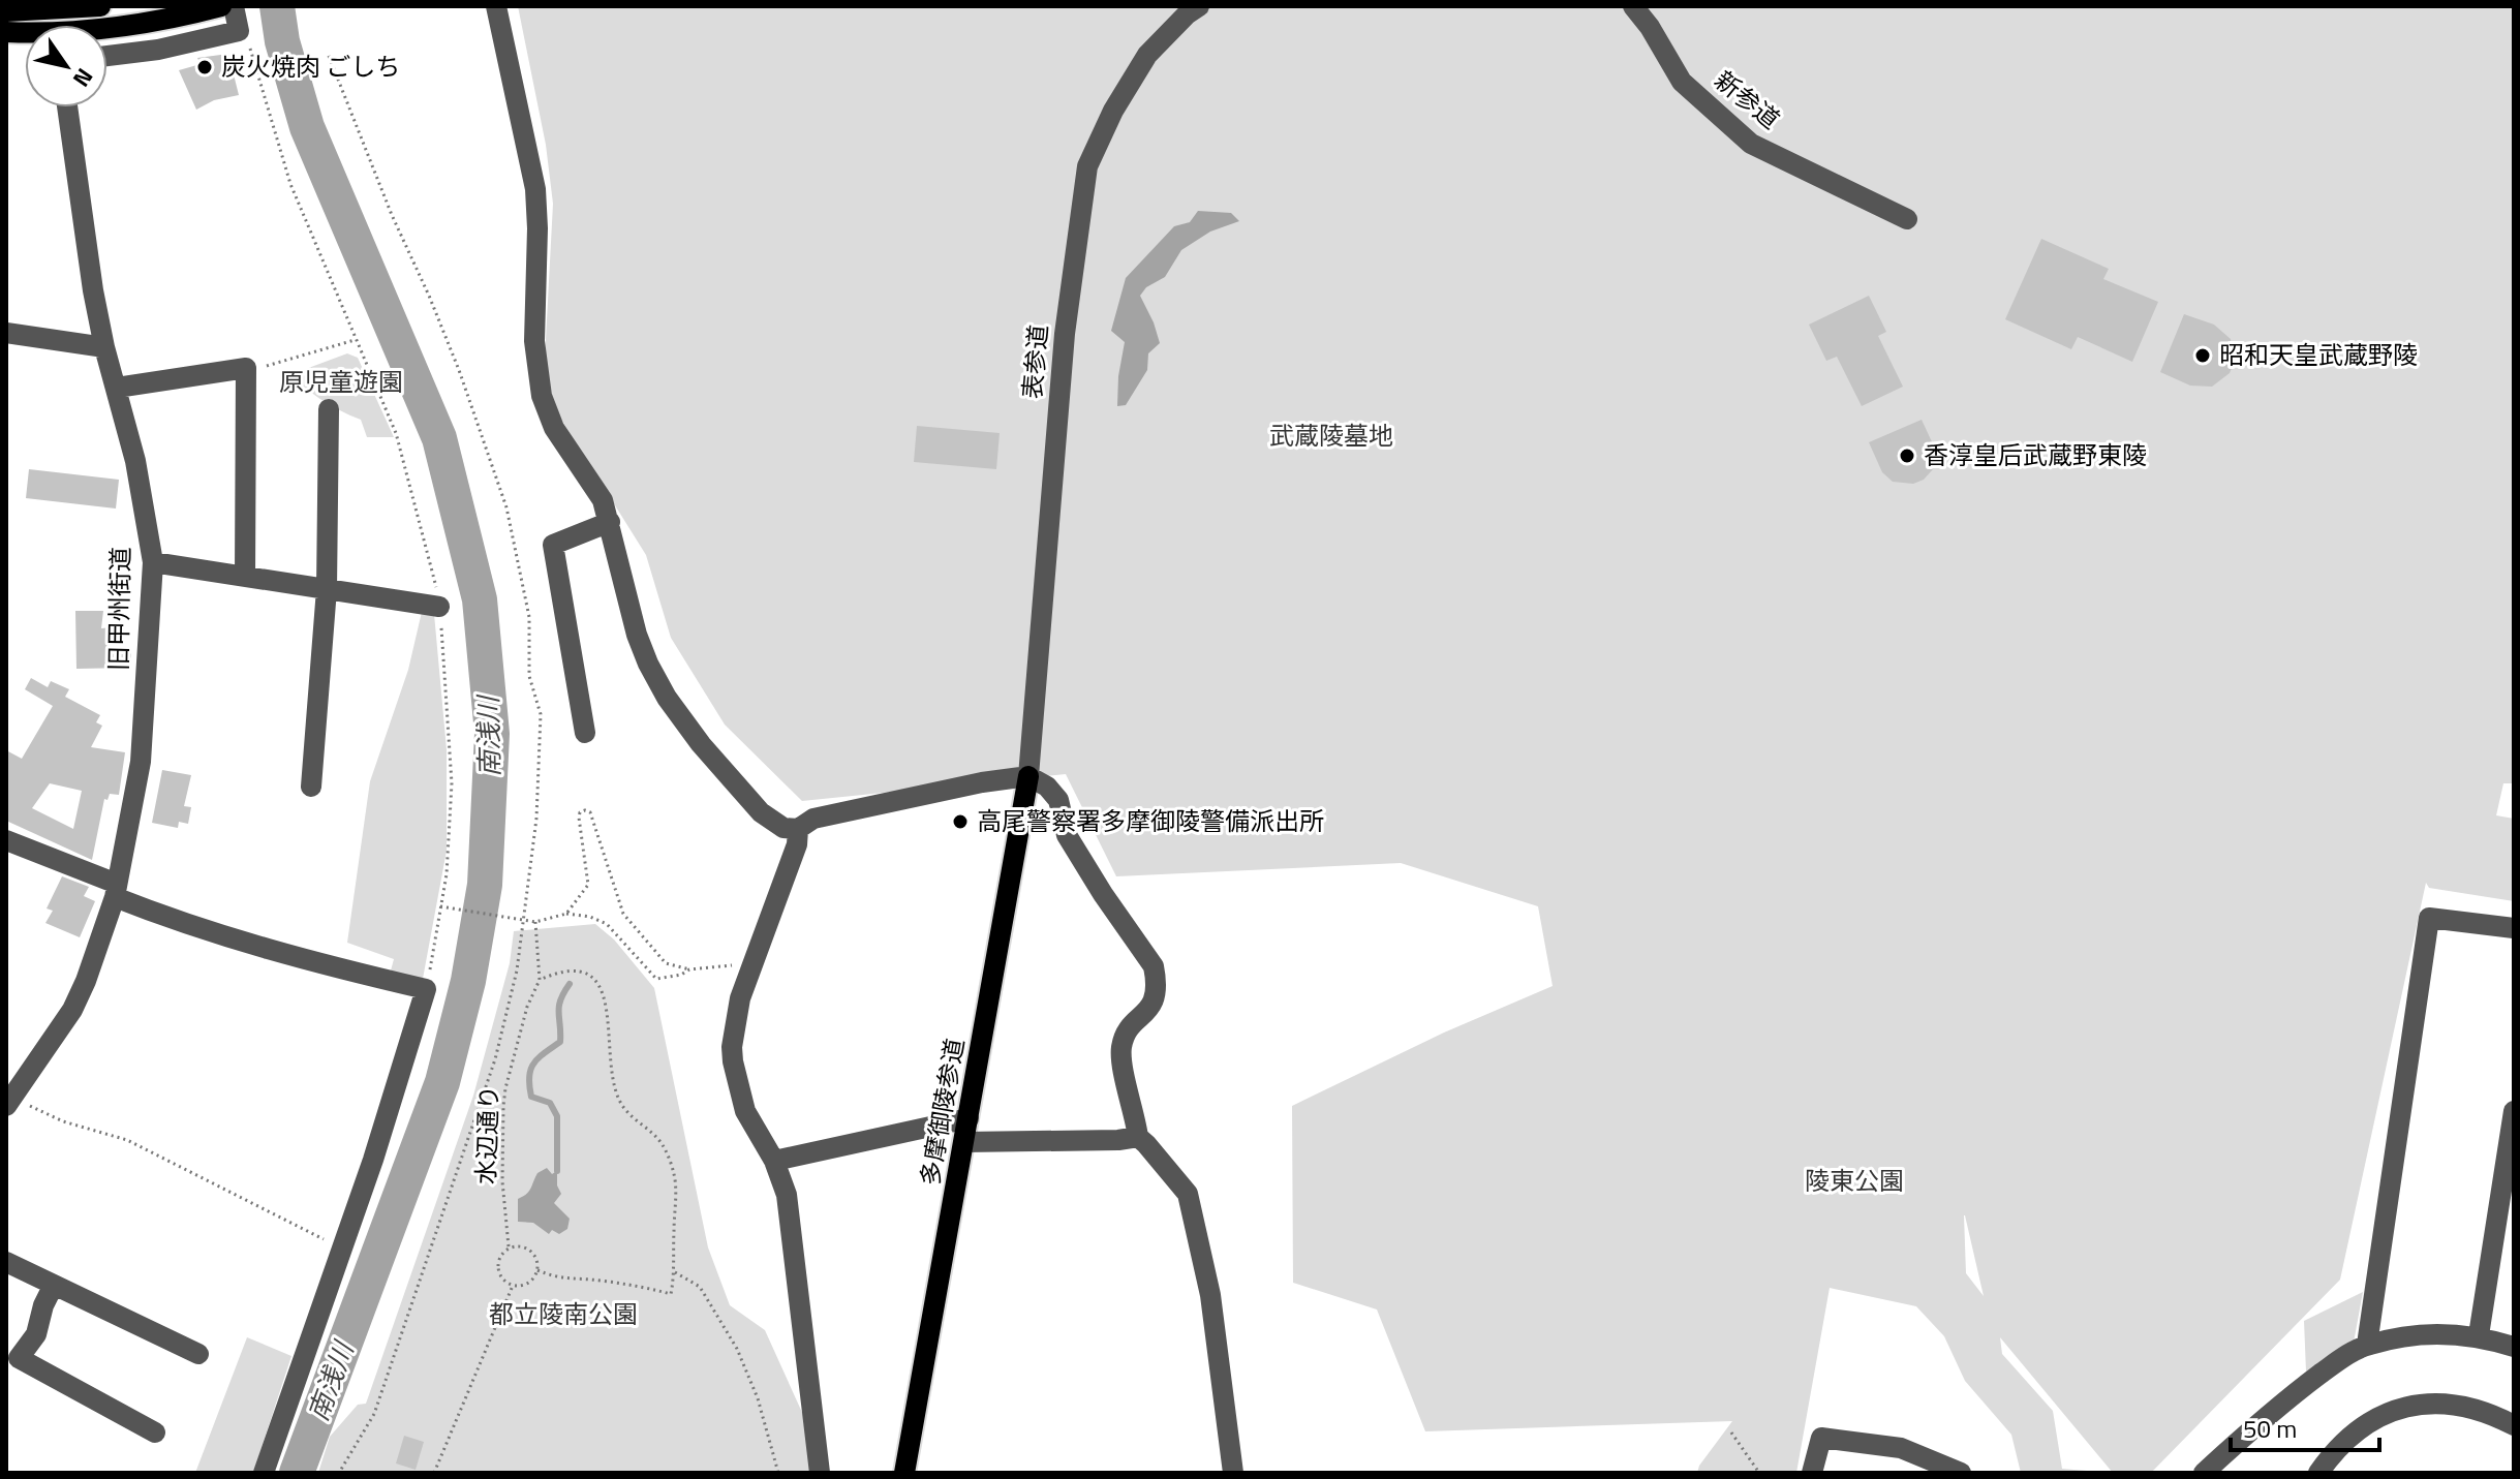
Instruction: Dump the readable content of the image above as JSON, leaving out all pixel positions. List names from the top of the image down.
{
  "streets": {
    "main road": ["多摩御陵参道"],
    "street": ["新参道", "表参道", "旧甲州街道"],
    "path": ["水辺通り"]
  },
  "crossings": [
    ["表参道", "多摩御陵参道"]
  ],
  "water": ["南浅川"],
  "parks": [
    "原児童遊園",
    "武蔵陵墓地",
    "陵東公園",
    "都立陵南公園"
  ],
  "places": [
    "炭火焼肉 ごしち",
    "昭和天皇武蔵野陵",
    "香淳皇后武蔵野東陵",
    "高尾警察署多摩御陵警備派出所"
  ],
  "scale_bar": "50 m",
  "north": "bottom right"
}
